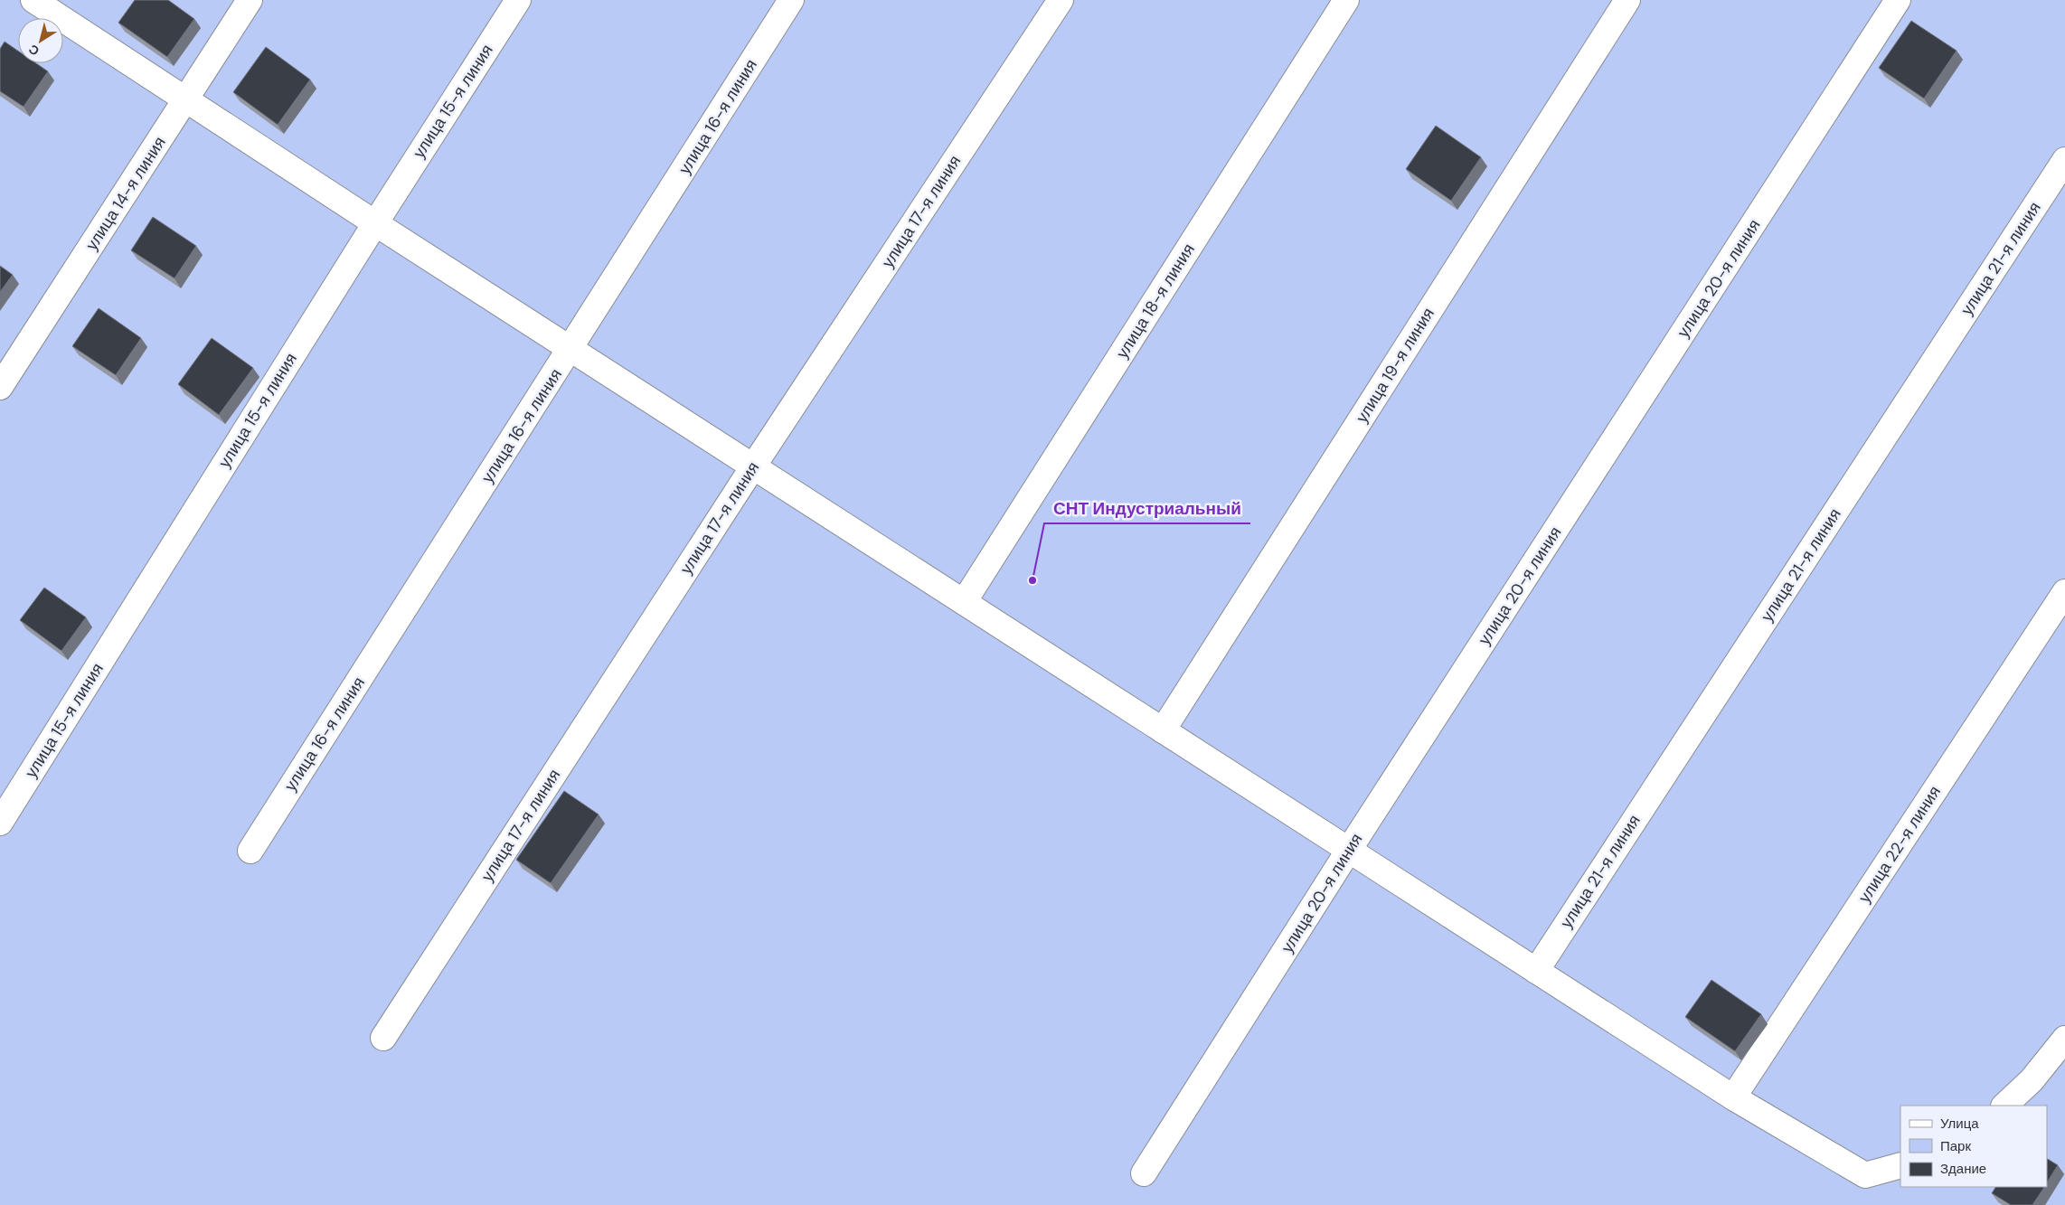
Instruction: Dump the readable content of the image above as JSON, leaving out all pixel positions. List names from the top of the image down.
{
  "streets": {
    "street": [
      "улица 15-я линия",
      "улица 16-я линия",
      "улица 14-я линия",
      "улица 17-я линия",
      "улица 21-я линия",
      "улица 20-я линия",
      "улица 18-я линия",
      "улица 19-я линия",
      "улица 22-я линия"
    ]
  },
  "places": ["СНТ Индустриальный"],
  "legend": ["Улица", "Парк", "Здание"],
  "north": "bottom left"
}
